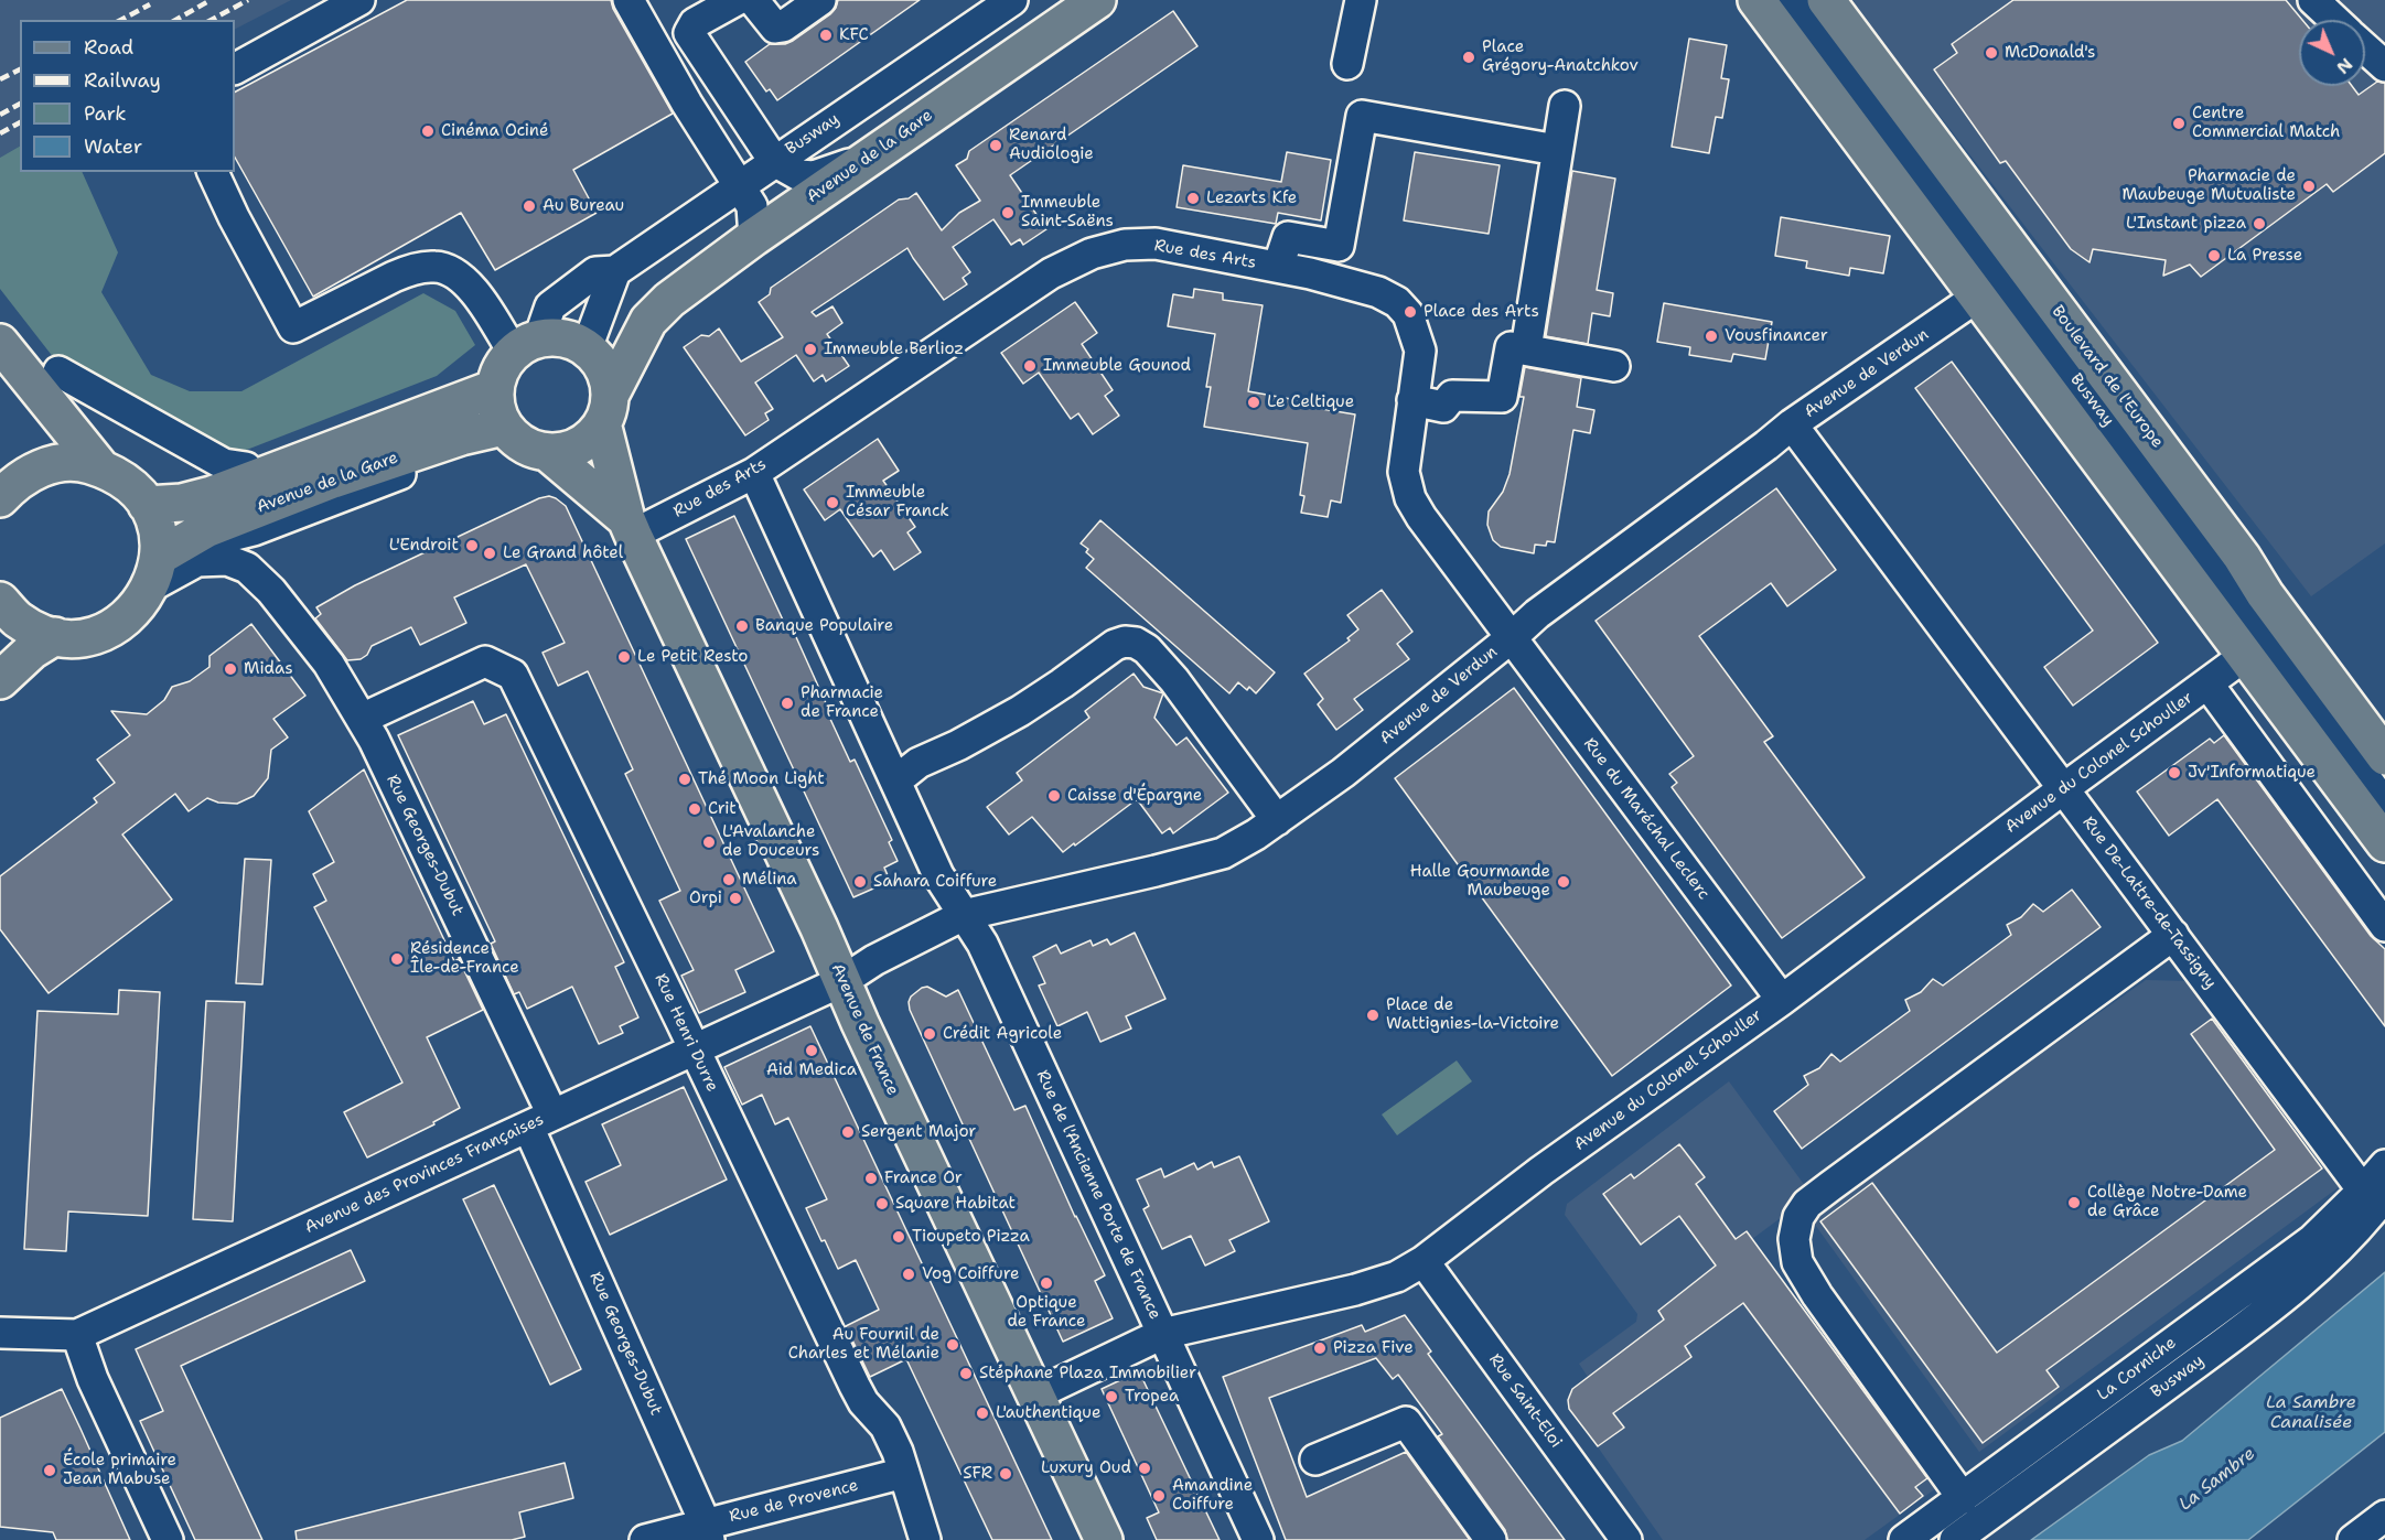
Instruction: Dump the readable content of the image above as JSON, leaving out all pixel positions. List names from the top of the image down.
{
  "streets": {
    "main road": ["Avenue de la Gare", "Boulevard de l'Europe", "Avenue de France"],
    "street": [
      "Busway",
      "Rue des Arts",
      "Avenue de Verdun",
      "Avenue du Colonel Schouller",
      "Rue du Maréchal Leclerc",
      "Rue Georges-Dubut",
      "Rue De-Lattre-de-Tassigny",
      "Rue Henri Durre",
      "Avenue des Provinces Françaises",
      "Rue de l'Ancienne Porte de France",
      "La Corniche",
      "Rue Saint-Eloi",
      "Rue de Provence"
    ]
  },
  "crossings": [
    ["Busway", "Avenue de la Gare"],
    ["Busway", "Rue De-Lattre-de-Tassigny"],
    ["Busway", "La Corniche"],
    ["Avenue de la Gare", "Rue Georges-Dubut"],
    ["Rue des Arts", "Avenue de Verdun"],
    ["Rue des Arts", "Rue du Maréchal Leclerc"],
    ["Rue des Arts", "Avenue de France"],
    ["Rue des Arts", "Rue de l'Ancienne Porte de France"],
    ["Avenue de Verdun", "Rue du Maréchal Leclerc"],
    ["Avenue de Verdun", "Rue De-Lattre-de-Tassigny"],
    ["Avenue de Verdun", "Avenue de France"],
    ["Avenue de Verdun", "Avenue des Provinces Françaises"],
    ["Avenue de Verdun", "Rue de l'Ancienne Porte de France"],
    ["Avenue du Colonel Schouller", "Rue du Maréchal Leclerc"],
    ["Avenue du Colonel Schouller", "Rue De-Lattre-de-Tassigny"],
    ["Avenue du Colonel Schouller", "Avenue de France"],
    ["Avenue du Colonel Schouller", "Rue de l'Ancienne Porte de France"],
    ["Avenue du Colonel Schouller", "Rue Saint-Eloi"],
    ["Rue Georges-Dubut", "Rue Henri Durre"],
    ["Rue Georges-Dubut", "Avenue des Provinces Françaises"],
    ["Rue Georges-Dubut", "Rue de Provence"],
    ["Rue De-Lattre-de-Tassigny", "La Corniche"],
    ["Avenue de France", "Avenue des Provinces Françaises"],
    ["Rue Henri Durre", "Avenue des Provinces Françaises"],
    ["Rue Henri Durre", "Rue de Provence"]
  ],
  "water": ["La Sambre Canalisée", "La Sambre"],
  "places": [
    "KFC",
    "McDonald's",
    "Place Grégory-Anatchkov",
    "Centre Commercial Match",
    "Cinéma Ociné",
    "Renard Audiologie",
    "Pharmacie de Maubeuge Mutualiste",
    "Lezarts Kfe",
    "Au Bureau",
    "Immeuble Saint-Saëns",
    "L'Instant pizza",
    "La Presse",
    "Place des Arts",
    "Vousfinancer",
    "Immeuble Berlioz",
    "Immeuble Gounod",
    "Le Celtique",
    "Immeuble César Franck",
    "L'Endroit",
    "Le Grand hôtel",
    "Banque Populaire",
    "Le Petit Resto",
    "Midas",
    "Pharmacie de France",
    "Jv'Informatique",
    "Thé Moon Light",
    "Caisse d'Épargne",
    "Crit",
    "L'Avalanche de Douceurs",
    "Mélina",
    "Sahara Coiffure",
    "Halle Gourmande Maubeuge",
    "Orpi",
    "Résidence Île-de-France",
    "Place de Wattignies-la-Victoire",
    "Crédit Agricole",
    "Aid Medica",
    "Sergent Major",
    "France Or",
    "Collège Notre-Dame de Grâce",
    "Square Habitat",
    "Tioupeto Pizza",
    "Vog Coiffure",
    "Optique de France",
    "Au Fournil de Charles et Mélanie",
    "Pizza Five",
    "Stéphane Plaza Immobilier",
    "Tropea",
    "L'authentique",
    "Luxury Oud",
    "École primaire Jean Mabuse",
    "SFR",
    "Amandine Coiffure"
  ],
  "legend": [
    "Road",
    "Railway",
    "Park",
    "Water"
  ],
  "north": "bottom right"
}
